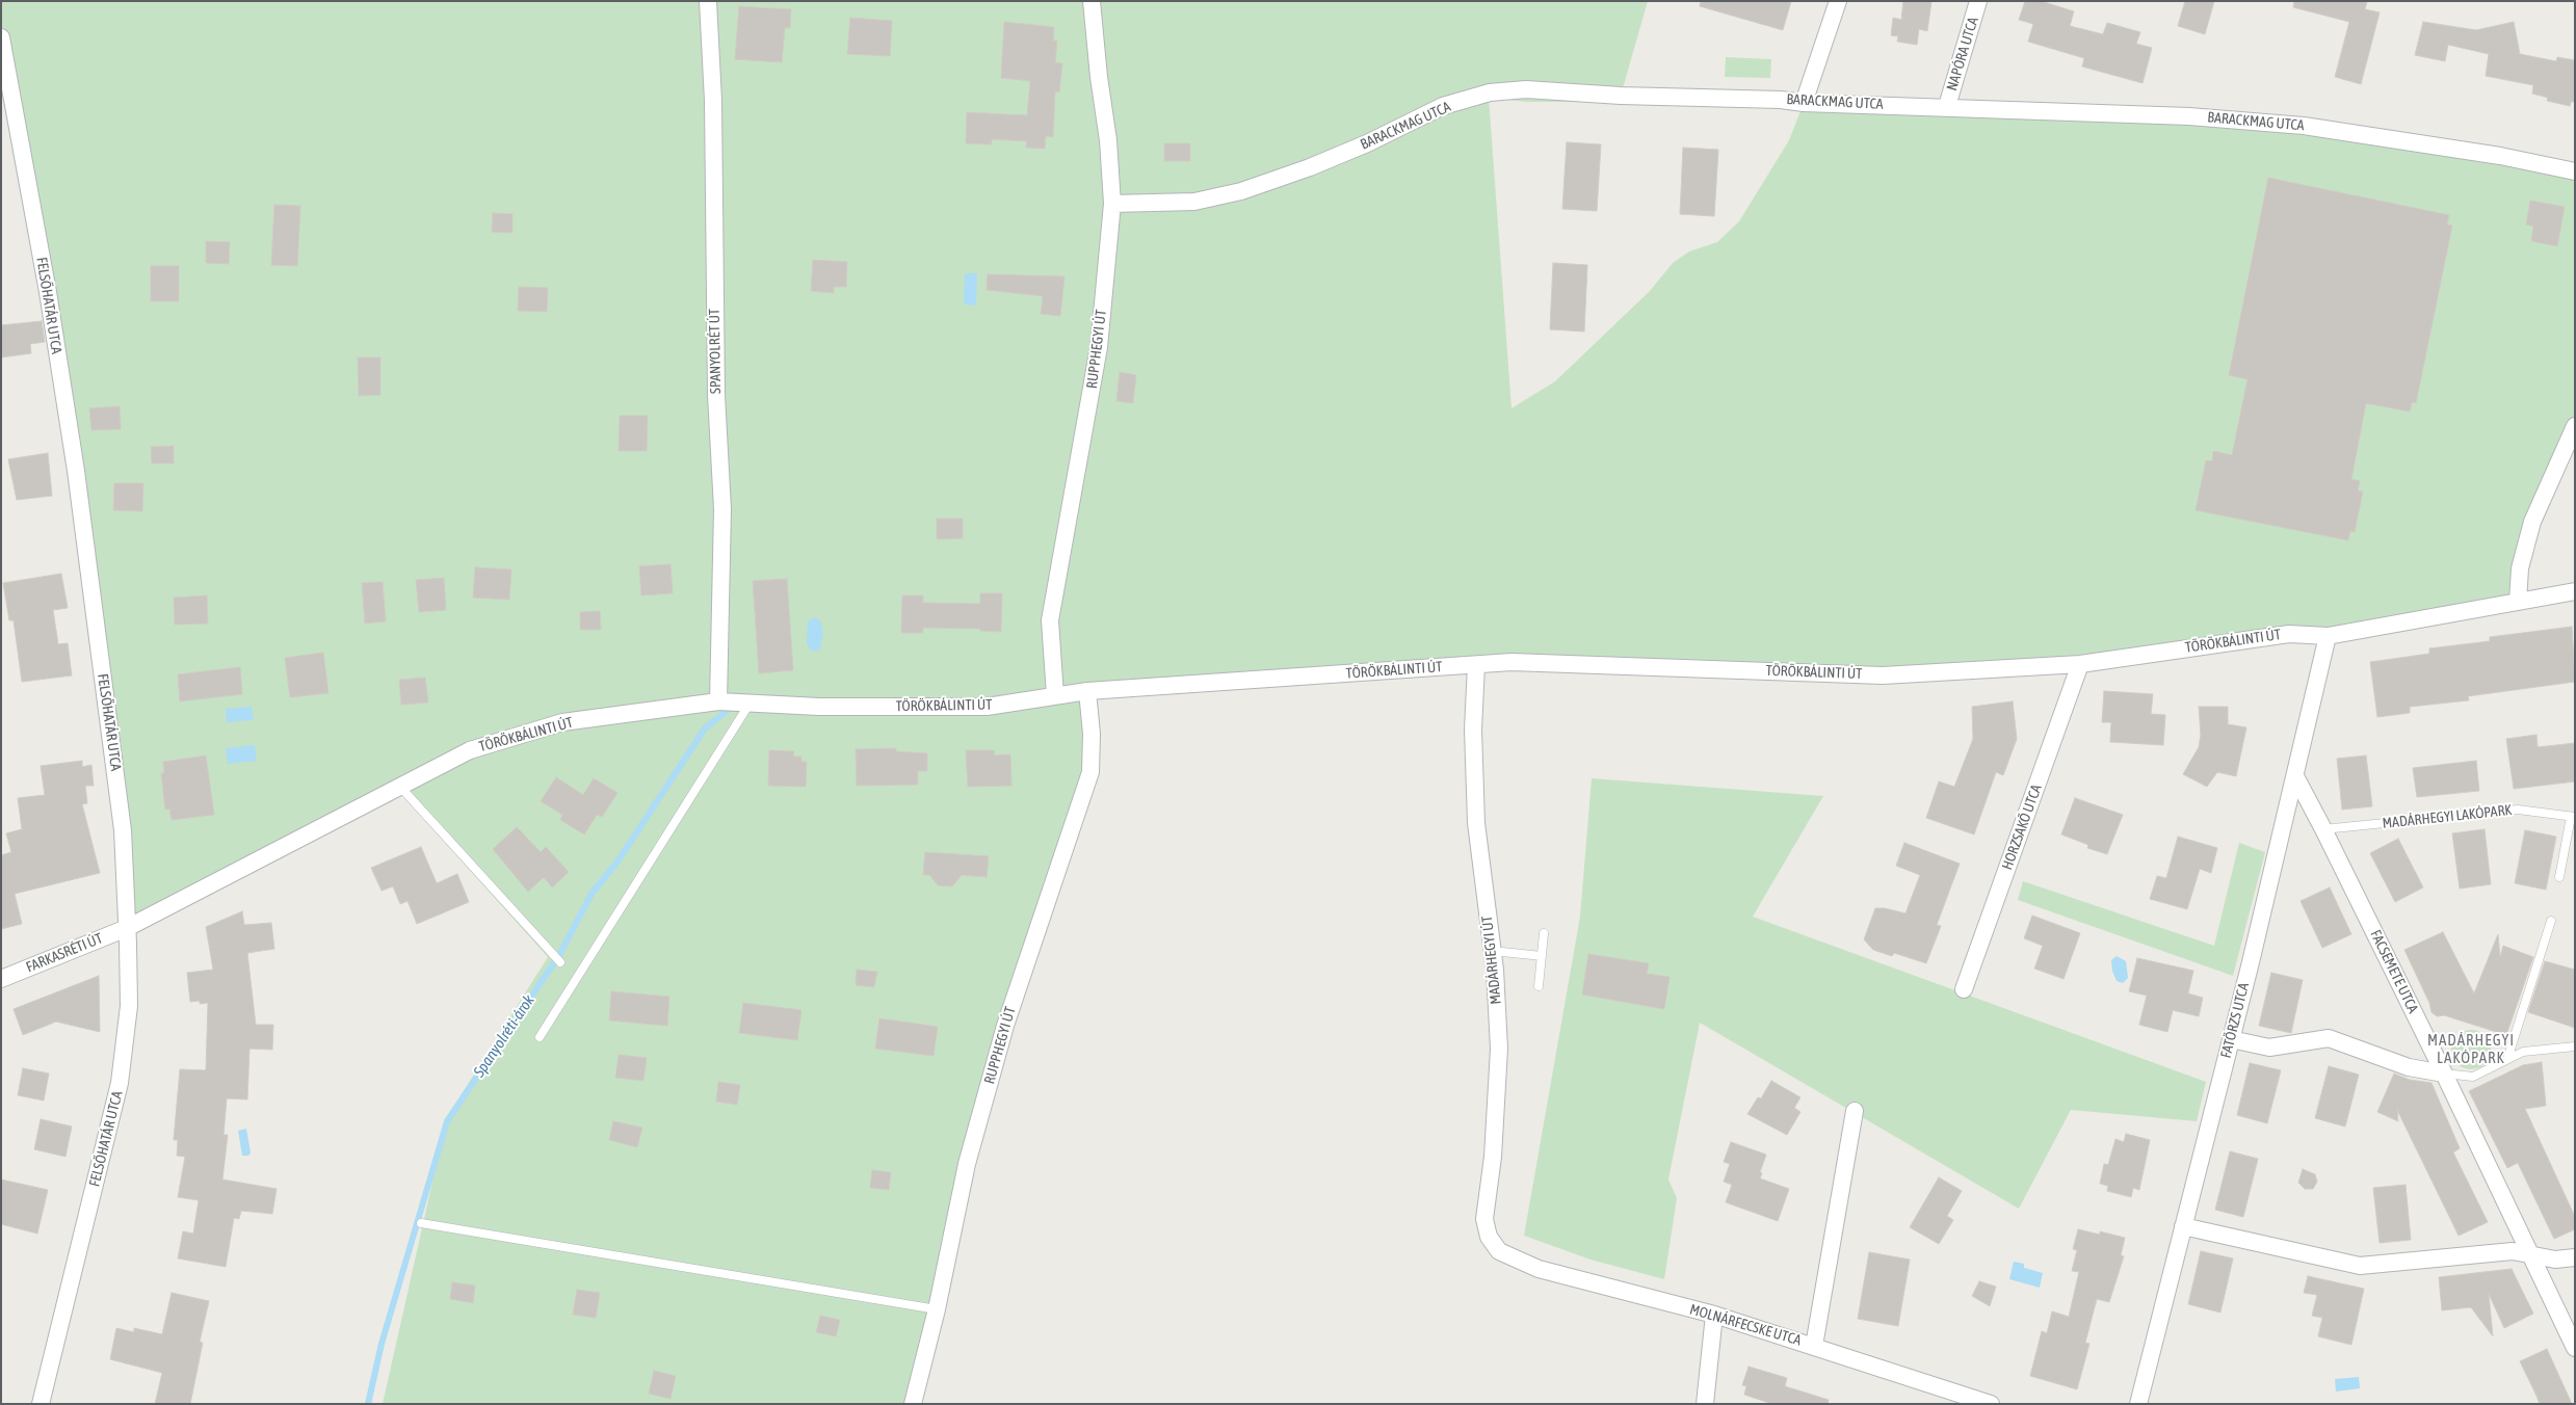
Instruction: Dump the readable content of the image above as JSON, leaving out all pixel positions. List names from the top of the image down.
{
  "streets": {
    "street": [
      "NAPÓRA UTCA",
      "BARACKMAG UTCA",
      "FELSŐHATÁR UTCA",
      "RUPPHEGYI ÚT",
      "SPANYOLRÉT ÚT",
      "TÖRÖKBÁLINTI ÚT",
      "HORZSAKŐ UTCA",
      "FARKASRÉTI ÚT",
      "MADÁRHEGYI ÚT",
      "FACSEMETE UTCA",
      "FATÖRZS UTCA",
      "MOLNÁRFECSKE UTCA"
    ],
    "lane": ["MADÁRHEGYI LAKÓPARK"]
  },
  "crossings": [
    ["NAPÓRA UTCA", "BARACKMAG UTCA"],
    ["BARACKMAG UTCA", "RUPPHEGYI ÚT"],
    ["FELSŐHATÁR UTCA", "TÖRÖKBÁLINTI ÚT"],
    ["FELSŐHATÁR UTCA", "FARKASRÉTI ÚT"],
    ["RUPPHEGYI ÚT", "TÖRÖKBÁLINTI ÚT"],
    ["SPANYOLRÉT ÚT", "TÖRÖKBÁLINTI ÚT"],
    ["TÖRÖKBÁLINTI ÚT", "HORZSAKŐ UTCA"],
    ["TÖRÖKBÁLINTI ÚT", "FARKASRÉTI ÚT"],
    ["TÖRÖKBÁLINTI ÚT", "MADÁRHEGYI ÚT"],
    ["TÖRÖKBÁLINTI ÚT", "FATÖRZS UTCA"],
    ["MADÁRHEGYI LAKÓPARK", "FACSEMETE UTCA"],
    ["MADÁRHEGYI ÚT", "MOLNÁRFECSKE UTCA"],
    ["FACSEMETE UTCA", "FATÖRZS UTCA"]
  ],
  "districts": ["MADÁRHEGYI LAKÓPARK"],
  "water": ["Spanyolréti-árok"]
}
